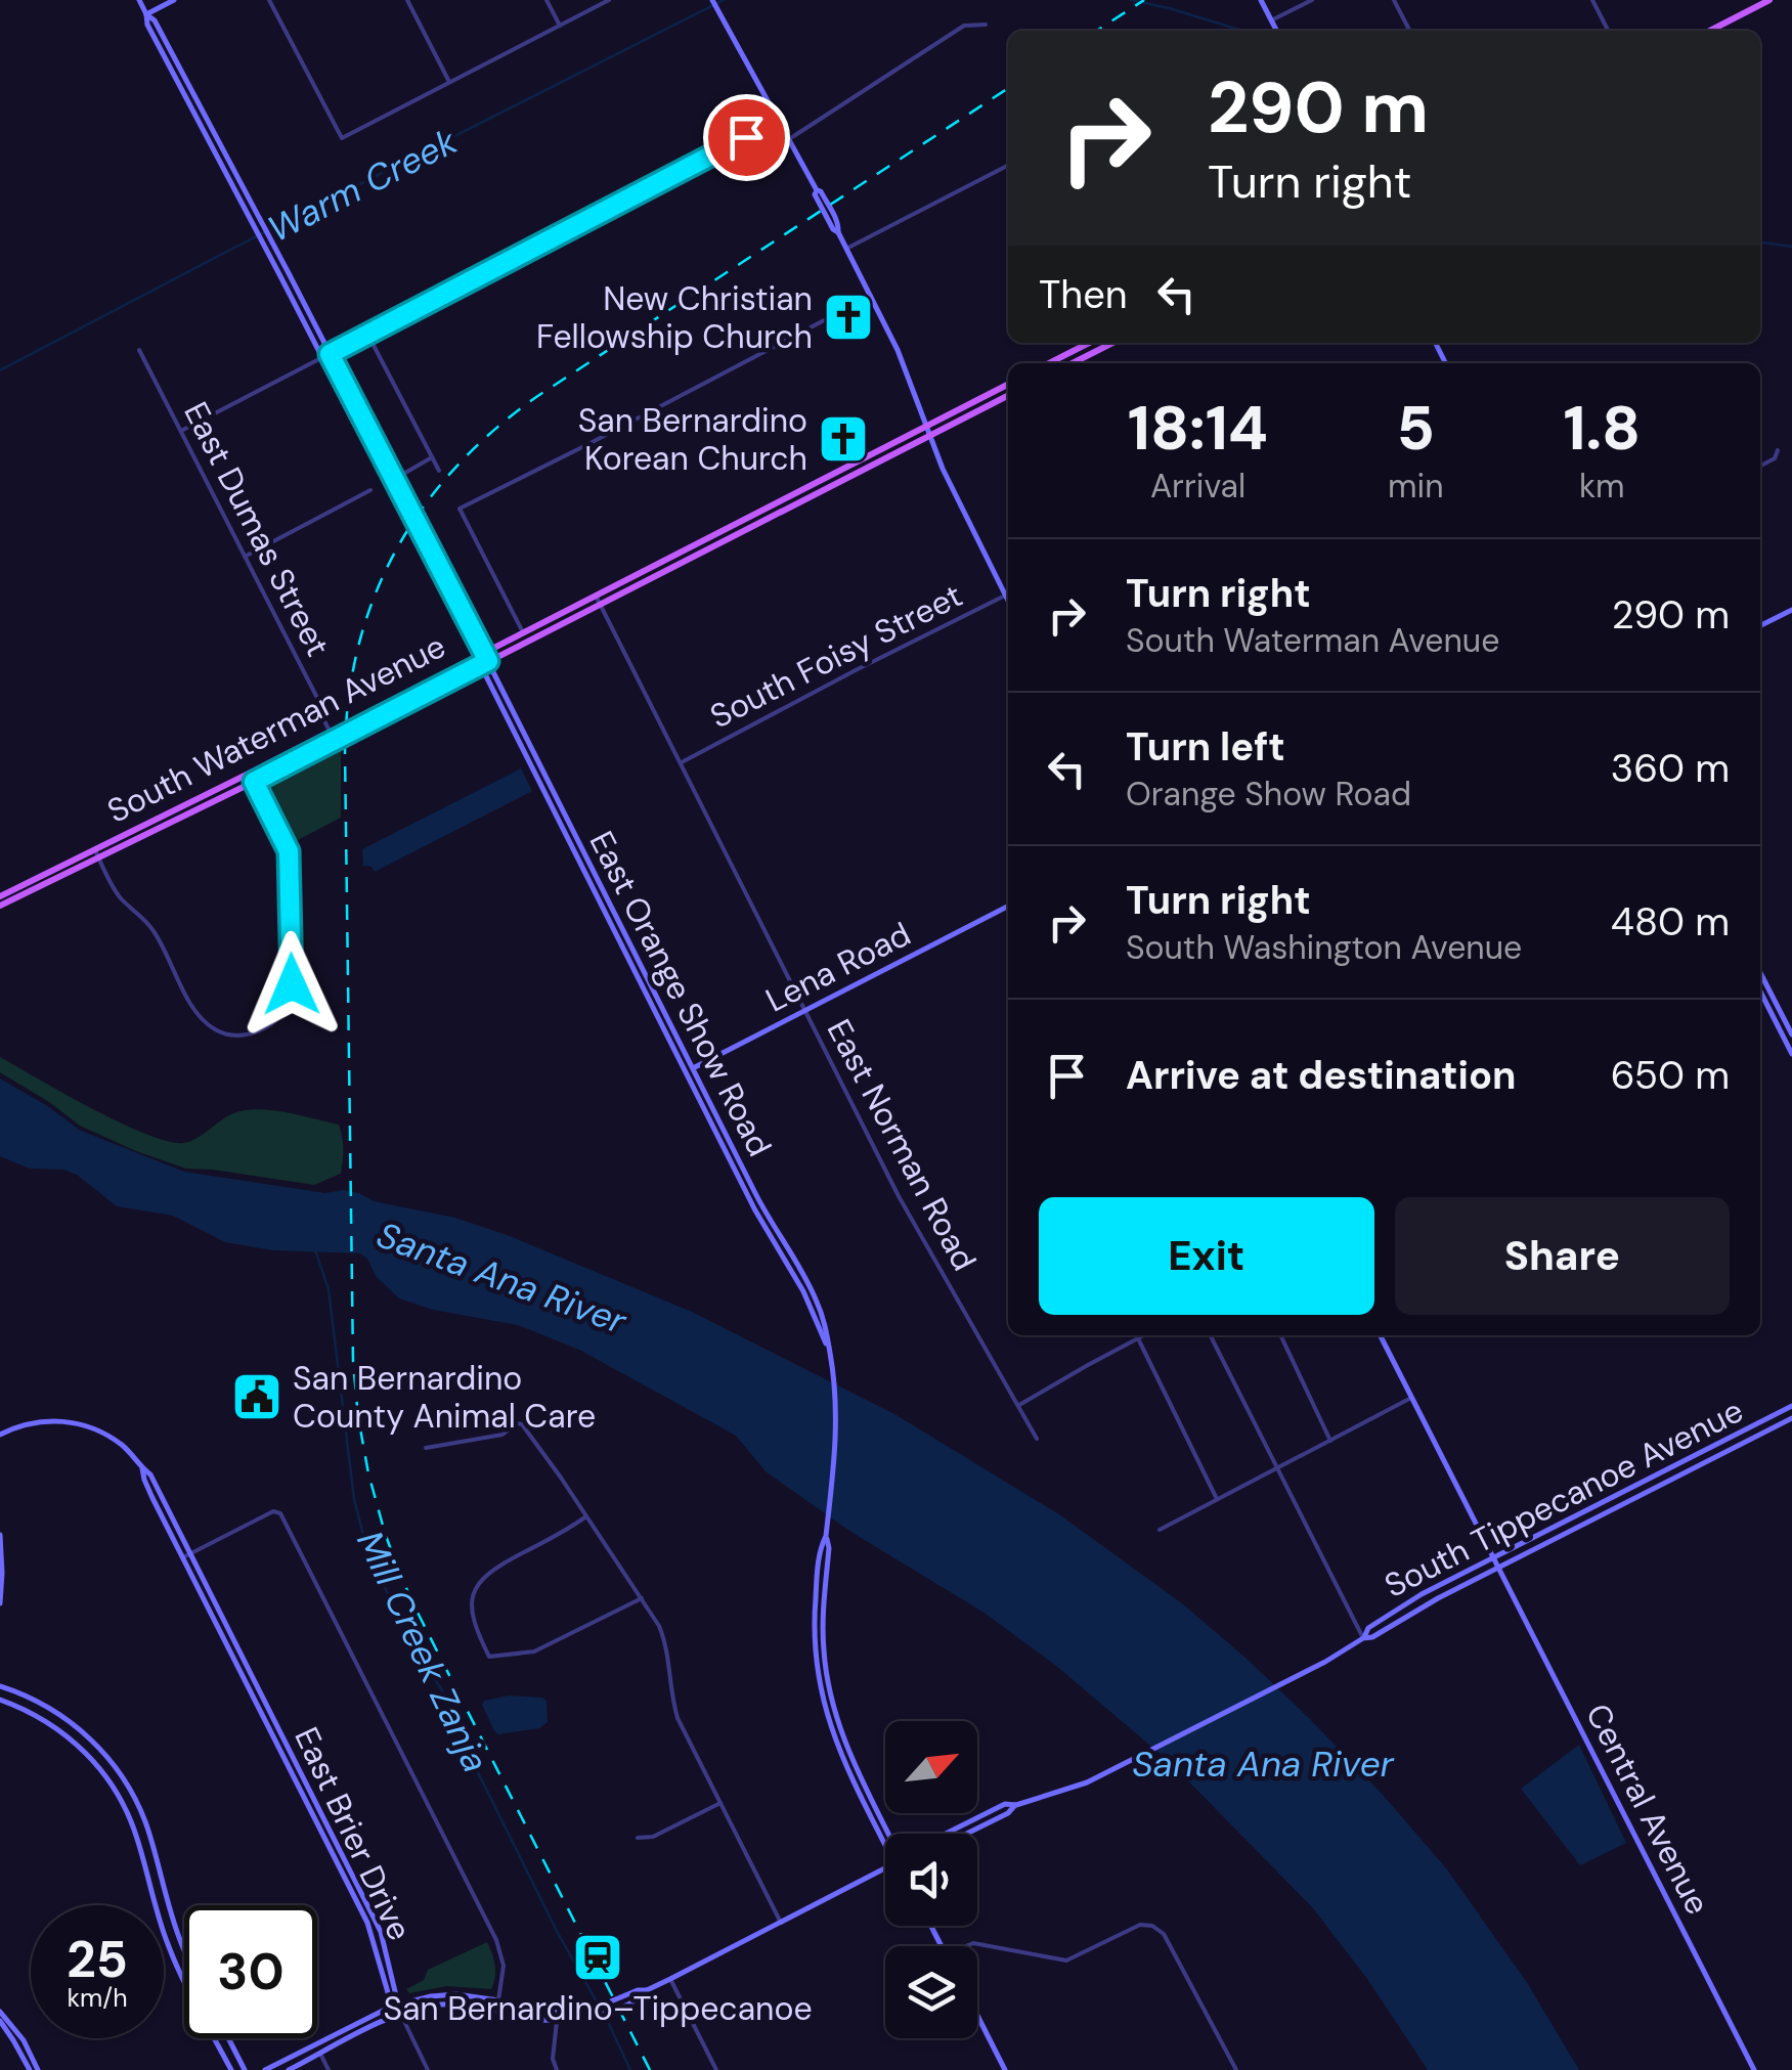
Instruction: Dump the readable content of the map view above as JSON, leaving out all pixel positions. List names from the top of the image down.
{
  "streets": {
    "main road": [
      "South Waterman Avenue",
      "Lena Road",
      "East Orange Show Road",
      "South Tippecanoe Avenue",
      "Central Avenue",
      "East Brier Drive"
    ],
    "street": ["East Dumas Street", "South Foisy Street", "East Norman Road"]
  },
  "crossings": [
    ["East Dumas Street", "South Waterman Avenue"],
    ["South Foisy Street", "East Norman Road"],
    ["South Waterman Avenue", "East Orange Show Road"],
    ["South Waterman Avenue", "East Norman Road"],
    ["Lena Road", "East Orange Show Road"],
    ["Lena Road", "East Norman Road"],
    ["South Tippecanoe Avenue", "Central Avenue"],
    ["South Tippecanoe Avenue", "East Brier Drive"]
  ],
  "water": ["Warm Creek", "Santa Ana River", "Mill Creek Zanja"],
  "places": {
    "church": ["New Christian Fellowship Church", "San Bernardino Korean Church"],
    "public building": ["San Bernardino County Animal Care"],
    "station": ["San Bernardino–Tippecanoe"]
  },
  "north": "top right",
  "page": {
    "turn": ["290 m", "Turn right"],
    "then": "Then",
    "eta": [
      "18:14",
      "Arrival",
      "5",
      "min",
      "1.8",
      "km"
    ],
    "list": [
      {
        "name": "Turn right",
        "note": "South Waterman Avenue",
        "value": "290 m"
      },
      {
        "name": "Turn left",
        "note": "Orange Show Road",
        "value": "360 m"
      },
      {
        "name": "Turn right",
        "note": "South Washington Avenue",
        "value": "480 m"
      },
      {
        "name": "Arrive at destination",
        "value": "650 m"
      }
    ],
    "buttons": ["Exit", "Share"],
    "speed": "25 km/h",
    "limit": "30"
  }
}
